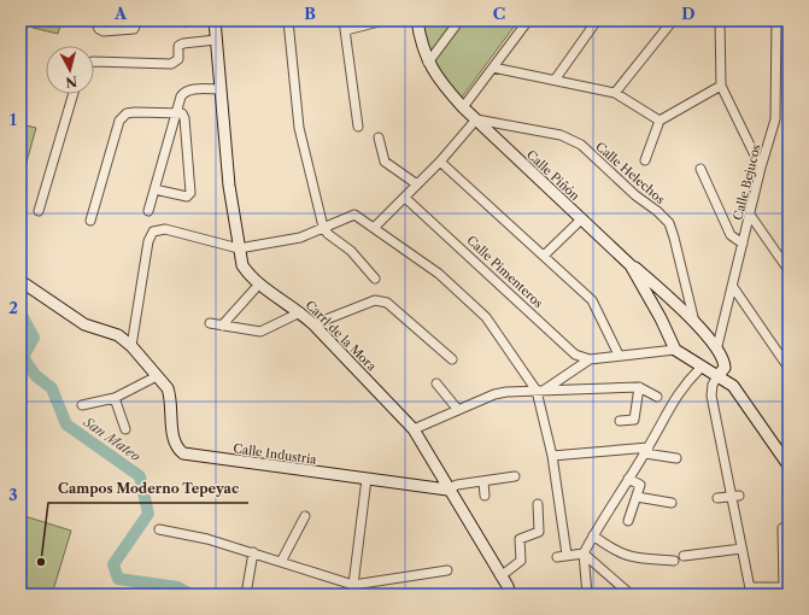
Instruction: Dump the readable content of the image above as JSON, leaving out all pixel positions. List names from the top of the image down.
{
  "streets": {
    "street": [
      "Calle Helechos",
      "Calle Piñón",
      "Calle Bejucos",
      "Calle Pimenteros",
      "Carrl de la Mora",
      "Calle Industria"
    ]
  },
  "crossings": [
    ["Calle Helechos", "Calle Piñón"],
    ["Carrl de la Mora", "Calle Industria"]
  ],
  "water": ["San Mateo"],
  "places": ["Campos Moderno Tepeyac"],
  "north": "bottom",
  "grid": {
    "columns": [
      "A",
      "B",
      "C",
      "D"
    ],
    "rows": ["1", "2", "3"]
  }
}
